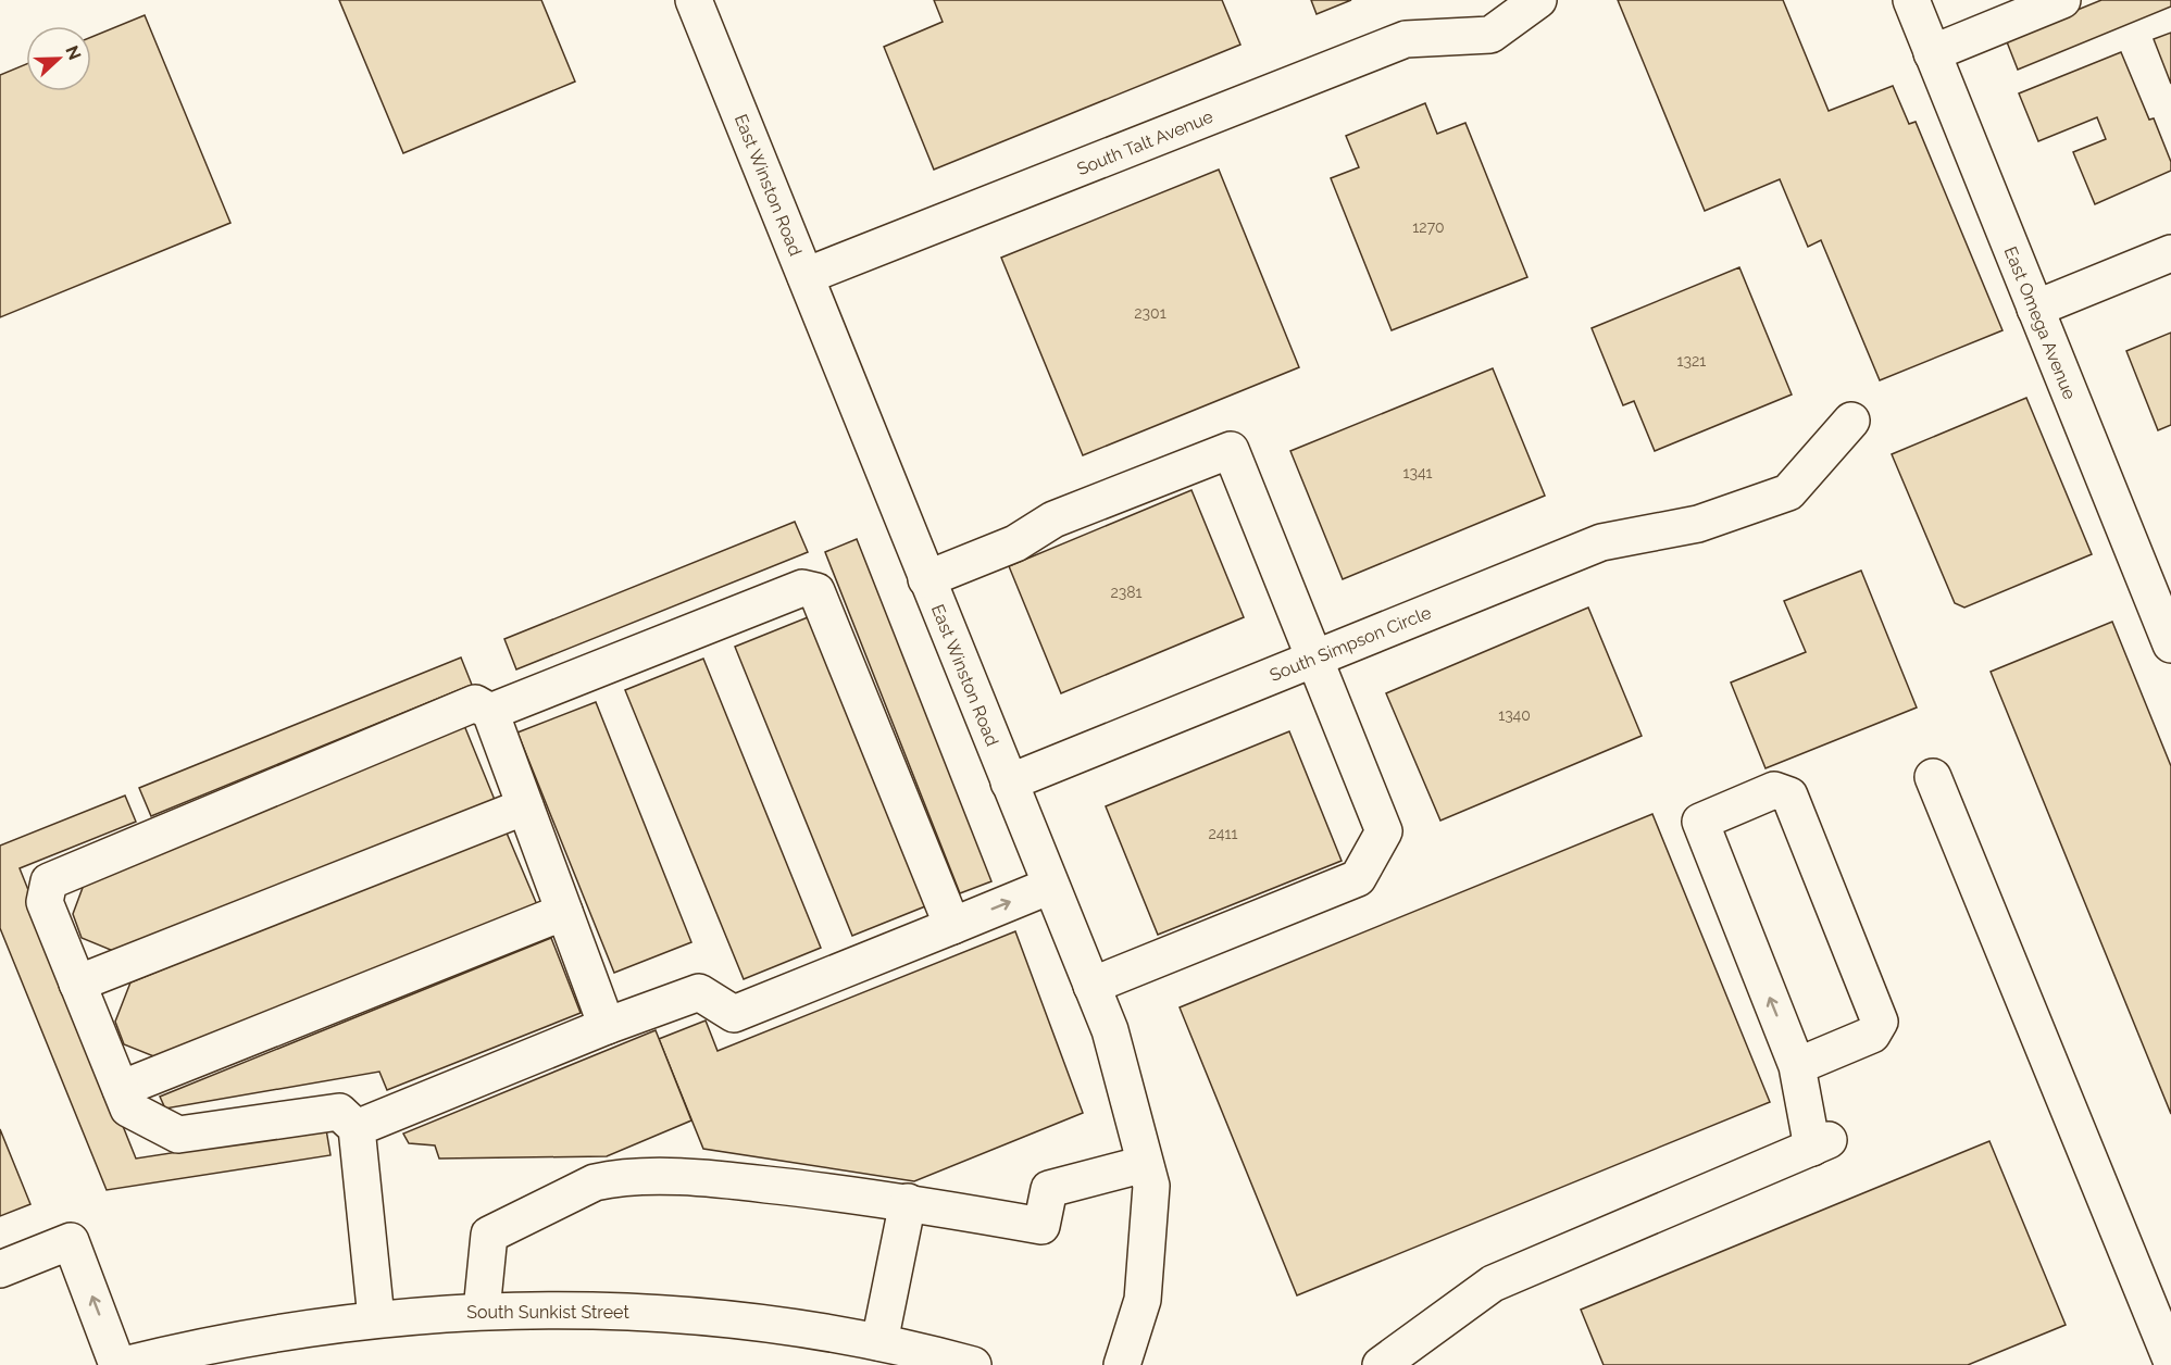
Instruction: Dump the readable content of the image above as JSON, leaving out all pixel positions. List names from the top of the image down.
{
  "streets": {
    "street": [
      "South Talt Avenue",
      "East Winston Road",
      "East Omega Avenue",
      "South Simpson Circle",
      "South Sunkist Street"
    ]
  },
  "crossings": [
    ["South Talt Avenue", "East Winston Road"],
    ["East Winston Road", "South Simpson Circle"]
  ],
  "house_numbers": [
    "1270",
    "2301",
    "1321",
    "1341",
    "2381",
    "1340",
    "2411"
  ],
  "north": "right"
}
